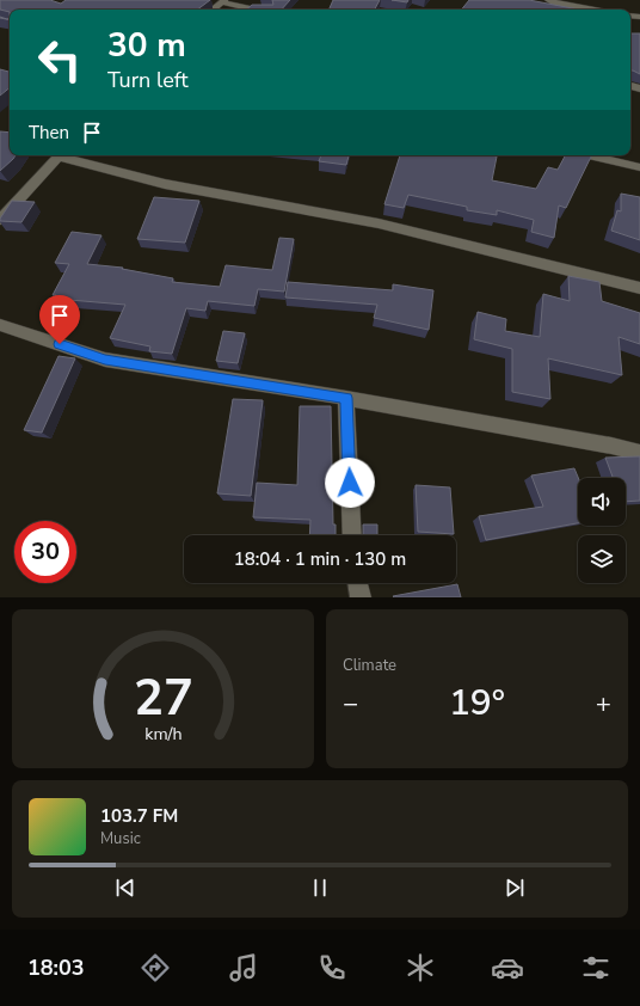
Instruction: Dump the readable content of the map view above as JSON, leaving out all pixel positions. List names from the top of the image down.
{
  "page": {
    "turn": ["30 m", "Turn left"],
    "then": "Then",
    "limit": "30",
    "trip": "18:04 · 1 min · 130 m",
    "tile": "Climate",
    "heat": ["−", "19°", "+"],
    "song": ["103.7 FM", "Music"],
    "tabs": "18:03",
    "gauge": ["27", "km/h"]
  }
}
